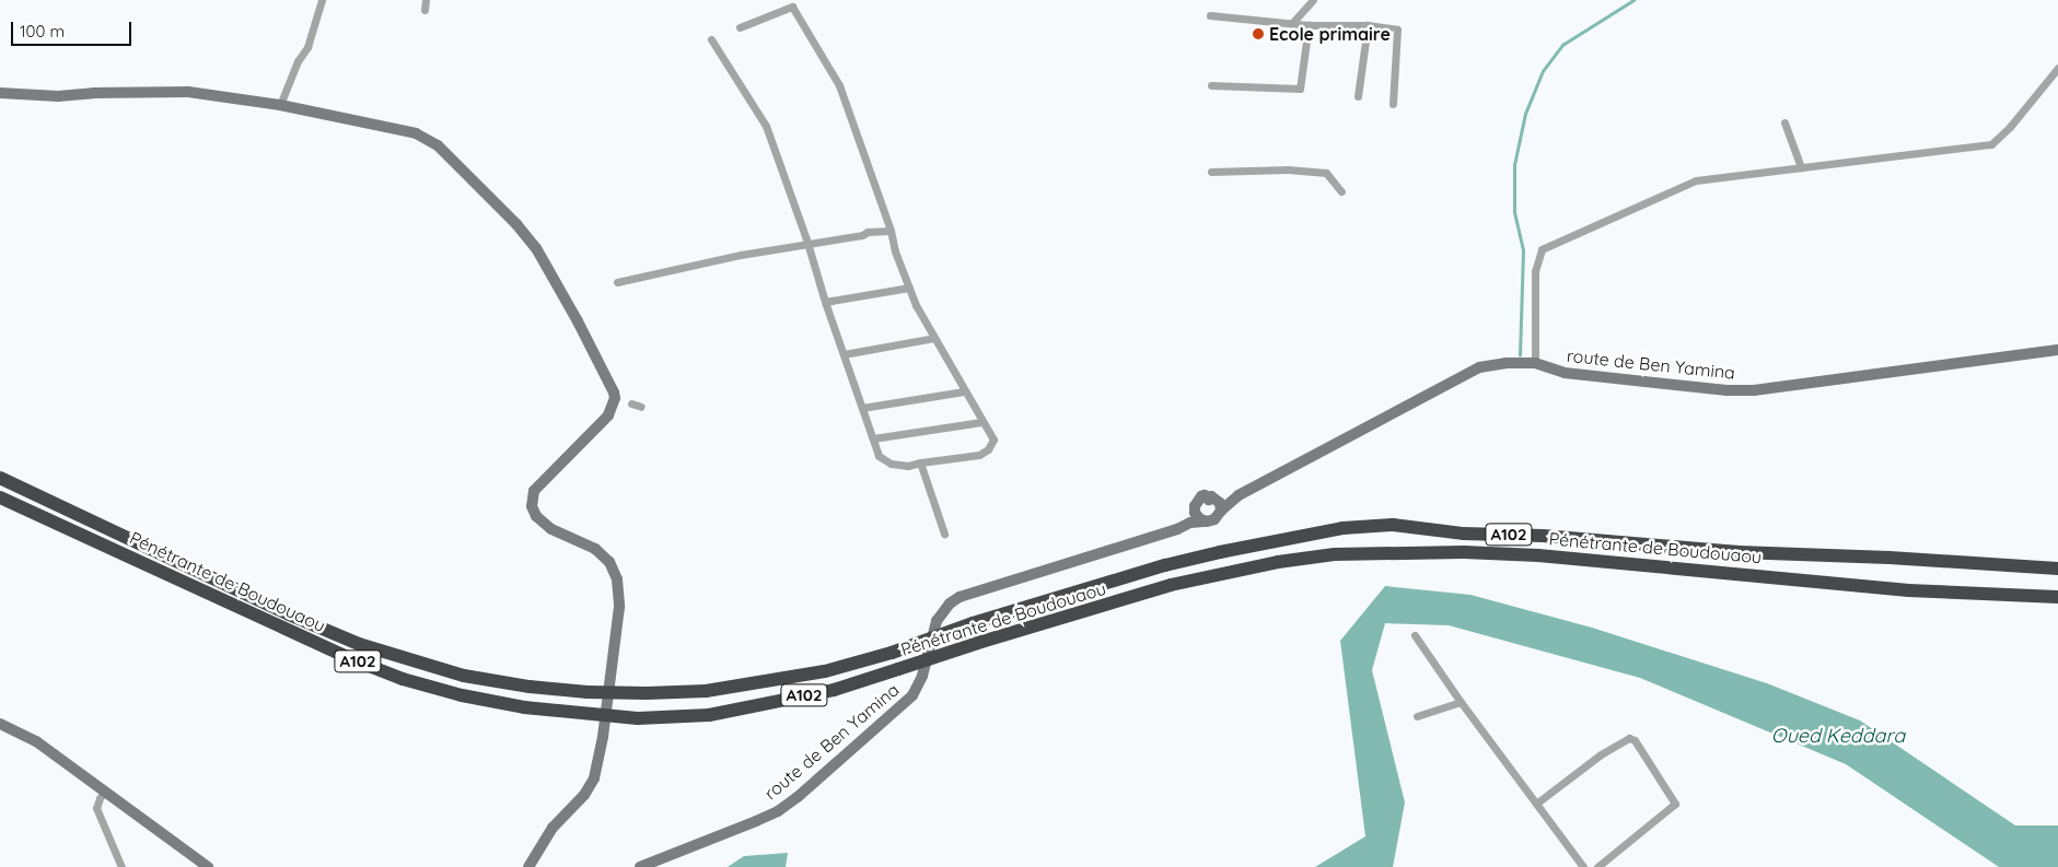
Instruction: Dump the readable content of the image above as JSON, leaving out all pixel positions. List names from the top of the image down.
{
  "streets": {
    "highway": ["A102", "Pénétrante de Boudouaou"],
    "street": ["route de Ben Yamina"]
  },
  "water": ["Oued Keddara"],
  "places": ["Ecole primaire"],
  "scale_bar": "100 m"
}
